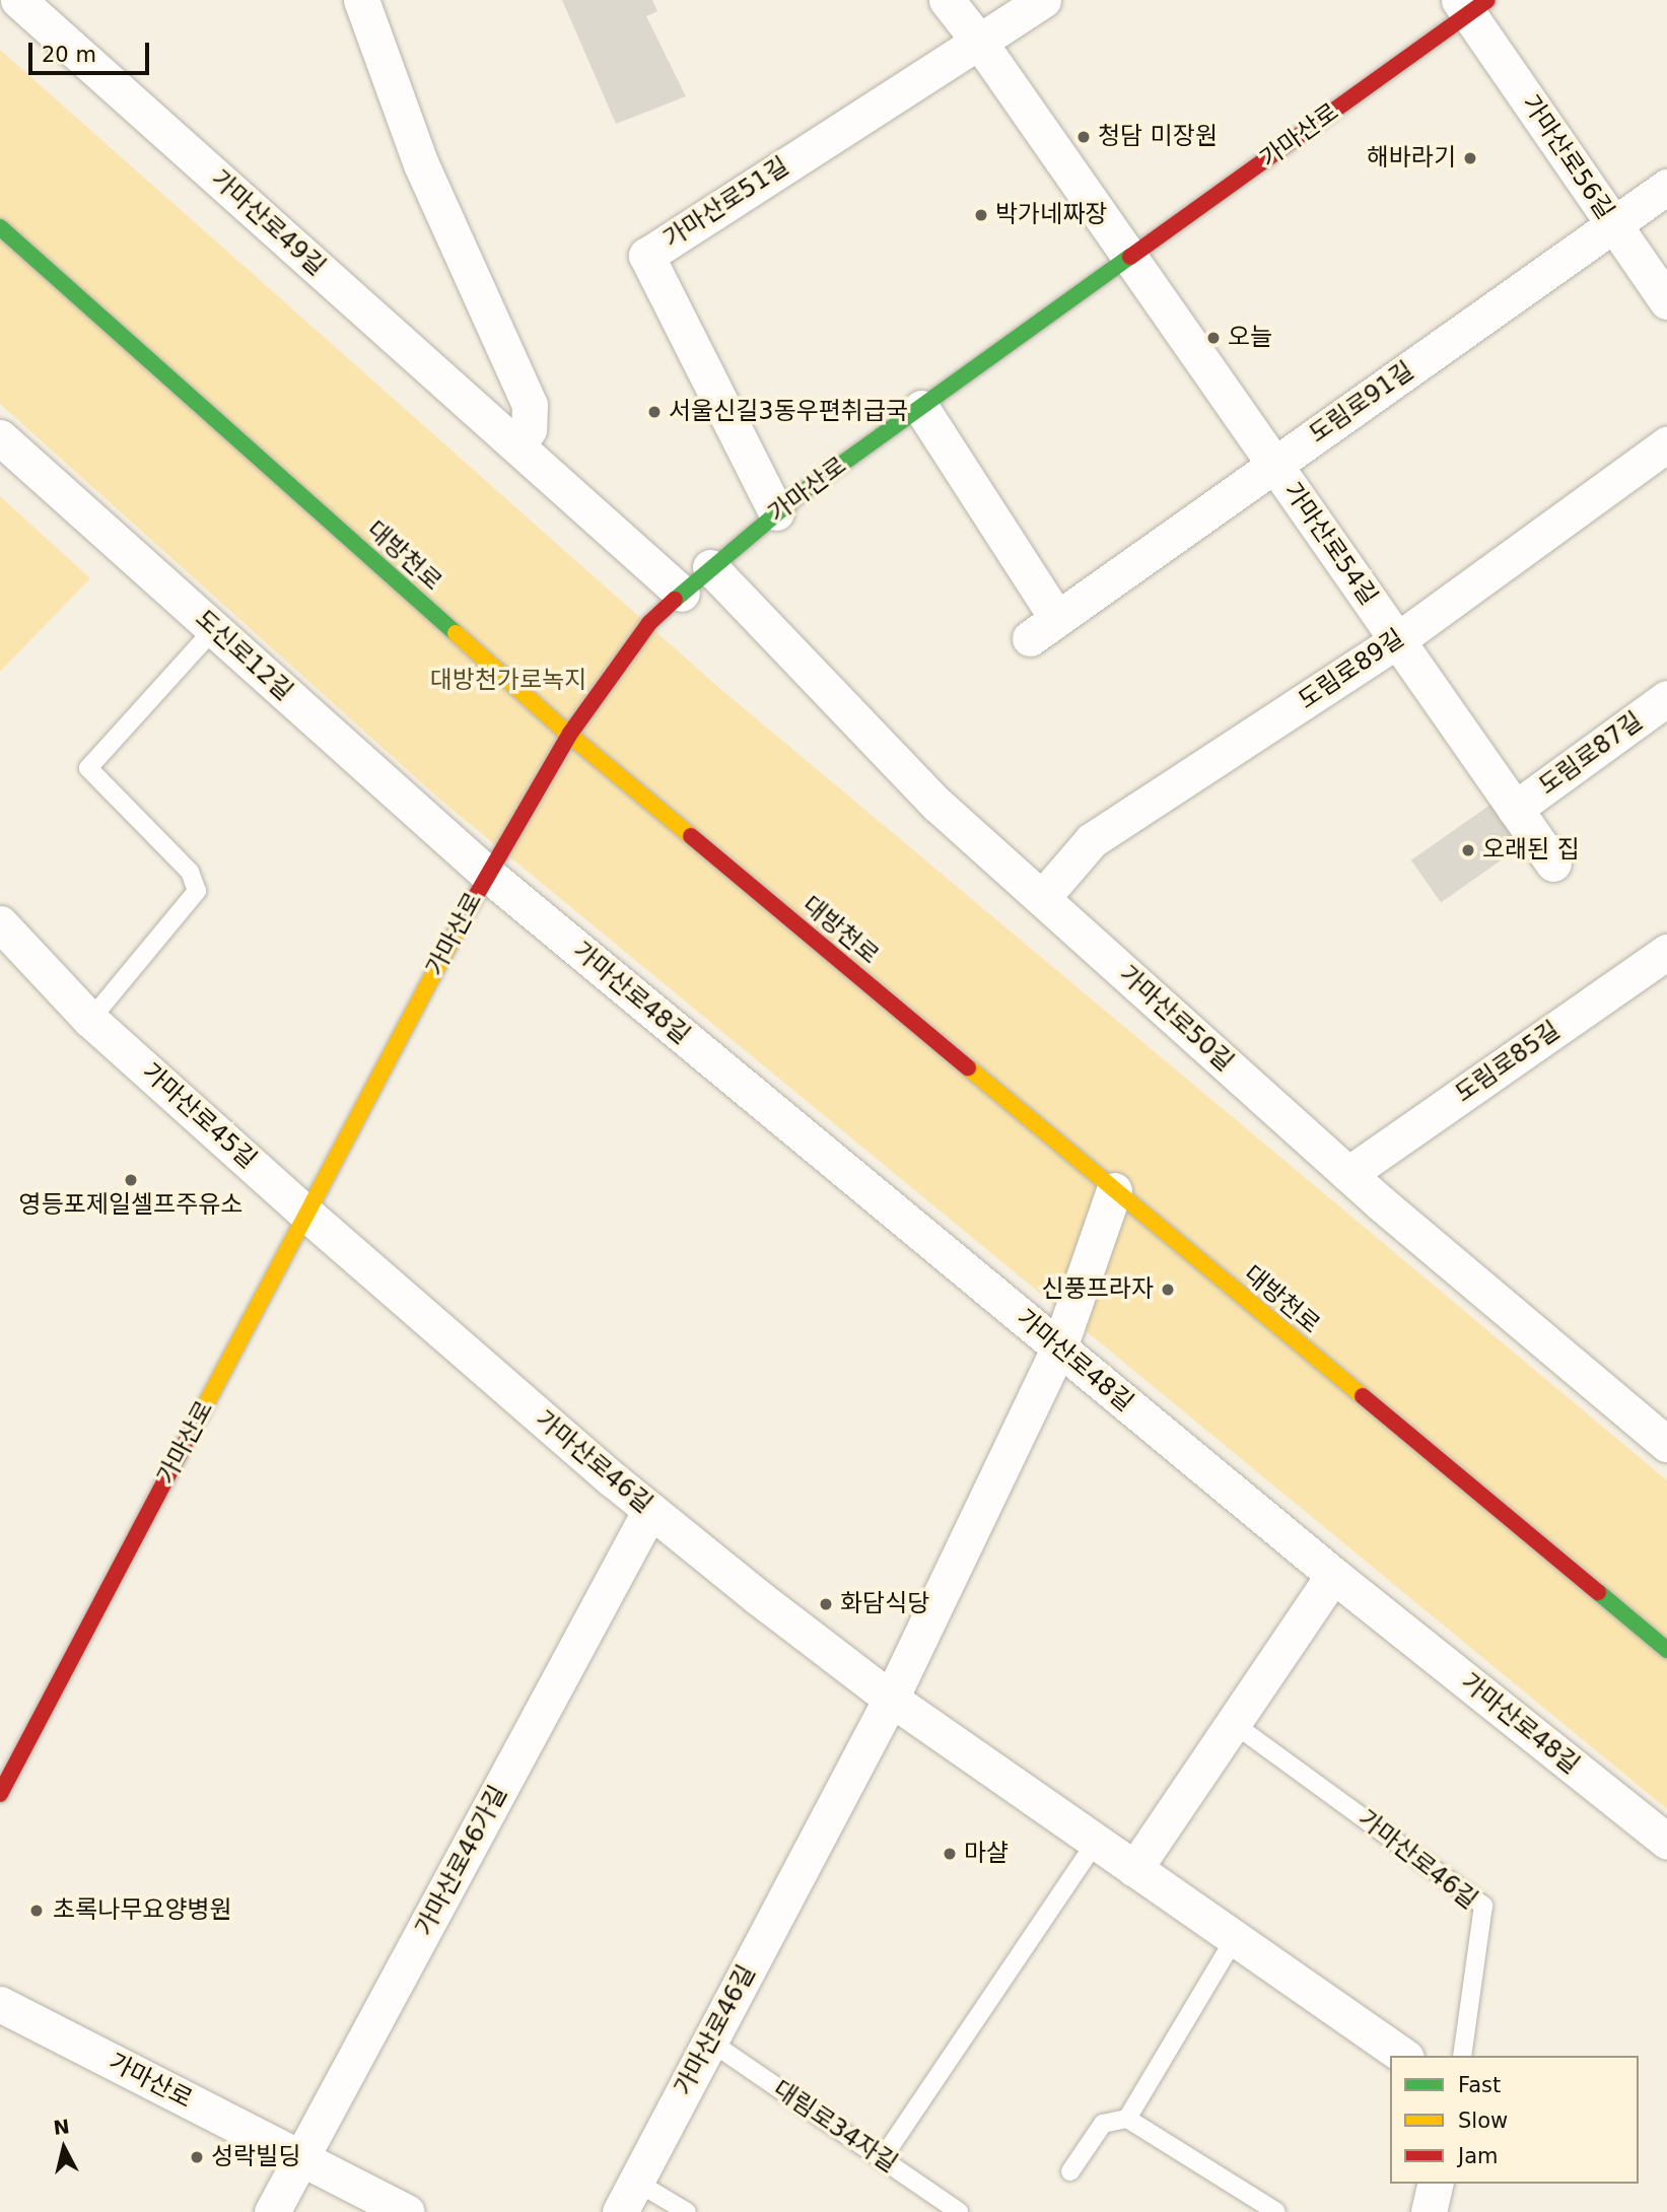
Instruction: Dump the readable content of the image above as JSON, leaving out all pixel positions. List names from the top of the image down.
{
  "streets": {
    "main road": ["가마산로", "대방천로"],
    "street": [
      "가마산로56길",
      "가마산로51길",
      "가마산로49길",
      "도림로91길",
      "가마산로54길",
      "도신로12길",
      "도림로89길",
      "도림로87길",
      "가마산로48길",
      "가마산로50길",
      "도림로85길",
      "가마산로45길",
      "가마산로46길",
      "가마산로46가길"
    ],
    "lane": ["대림로34자길"]
  },
  "crossings": [
    ["가마산로", "가마산로56길"],
    ["가마산로", "가마산로51길"],
    ["가마산로", "가마산로49길"],
    ["가마산로", "도림로91길"],
    ["가마산로", "가마산로54길"],
    ["가마산로", "대방천로"],
    ["가마산로", "도신로12길"],
    ["가마산로", "가마산로48길"],
    ["가마산로", "가마산로50길"],
    ["가마산로", "가마산로45길"],
    ["가마산로", "가마산로46길"],
    ["가마산로", "가마산로46가길"],
    ["가마산로56길", "도림로91길"],
    ["도림로91길", "가마산로54길"],
    ["가마산로54길", "도림로89길"],
    ["가마산로54길", "도림로87길"],
    ["대방천로", "가마산로46길"],
    ["도신로12길", "가마산로48길"],
    ["도림로89길", "가마산로50길"],
    ["가마산로48길", "가마산로46길"],
    ["가마산로50길", "도림로85길"],
    ["가마산로45길", "가마산로46길"],
    ["가마산로46길", "가마산로46가길"],
    ["가마산로46길", "대림로34자길"]
  ],
  "parks": ["대방천가로녹지"],
  "places": [
    "청담 미장원",
    "해바라기",
    "박가네짜장",
    "오늘",
    "서울신길3동우편취급국",
    "오래된 집",
    "영등포제일셀프주유소",
    "신풍프라자",
    "화담식당",
    "마샬",
    "초록나무요양병원",
    "성락빌딩"
  ],
  "legend": ["Fast", "Slow", "Jam"],
  "scale_bar": "20 m",
  "north": "top"
}
